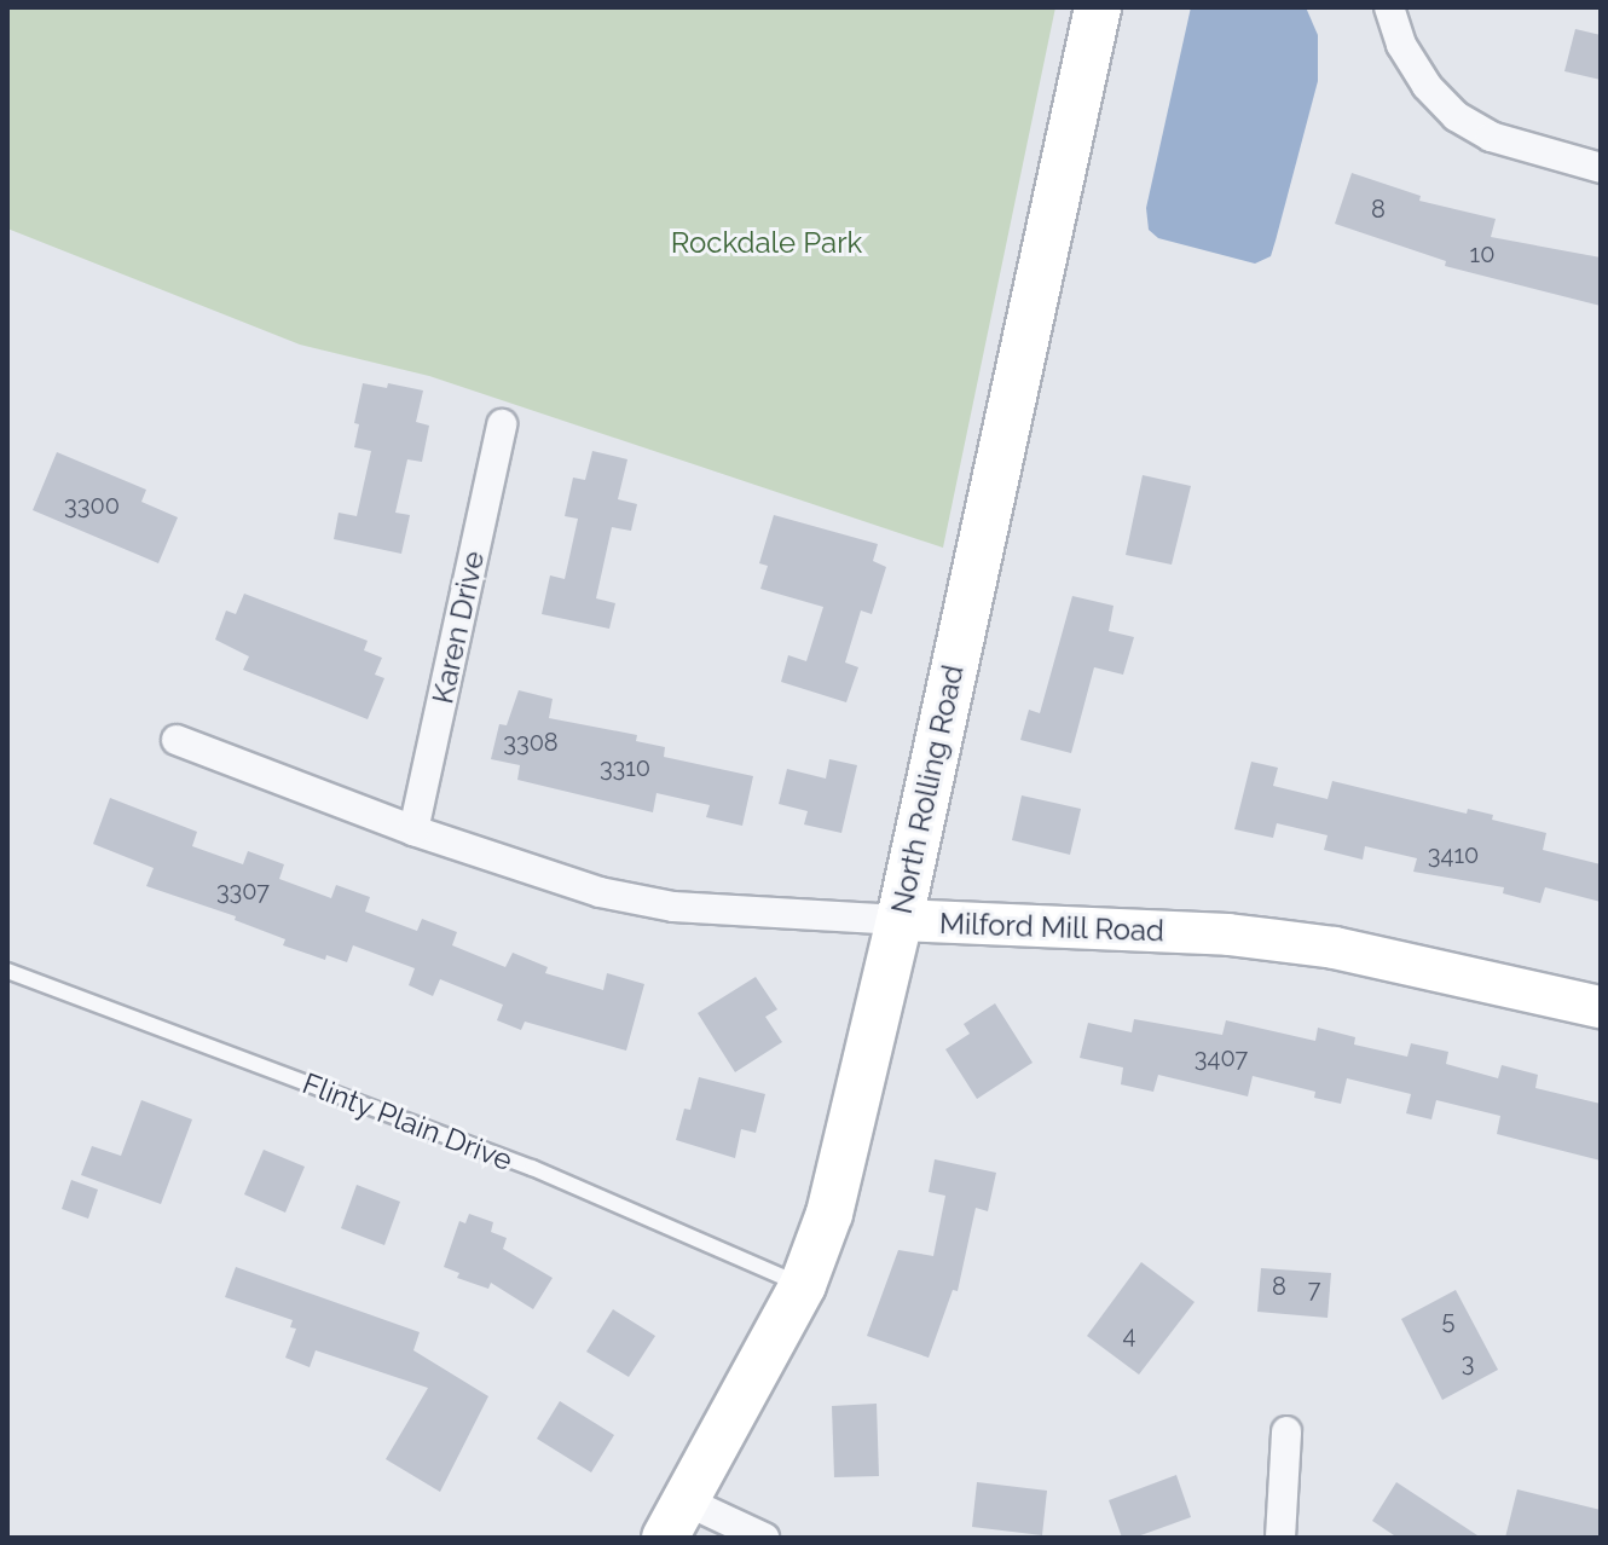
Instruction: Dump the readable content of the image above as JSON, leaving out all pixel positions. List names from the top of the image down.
{
  "streets": {
    "main road": ["North Rolling Road", "Milford Mill Road"],
    "street": ["Karen Drive"],
    "lane": ["Flinty Plain Drive"]
  },
  "crossings": [
    ["Karen Drive", "Milford Mill Road"],
    ["North Rolling Road", "Milford Mill Road"],
    ["North Rolling Road", "Flinty Plain Drive"]
  ],
  "parks": ["Rockdale Park"],
  "house_numbers": [
    "8",
    "10",
    "3300",
    "3308",
    "3310",
    "3410",
    "3307",
    "3407",
    "8",
    "7",
    "5",
    "4",
    "3"
  ]
}
